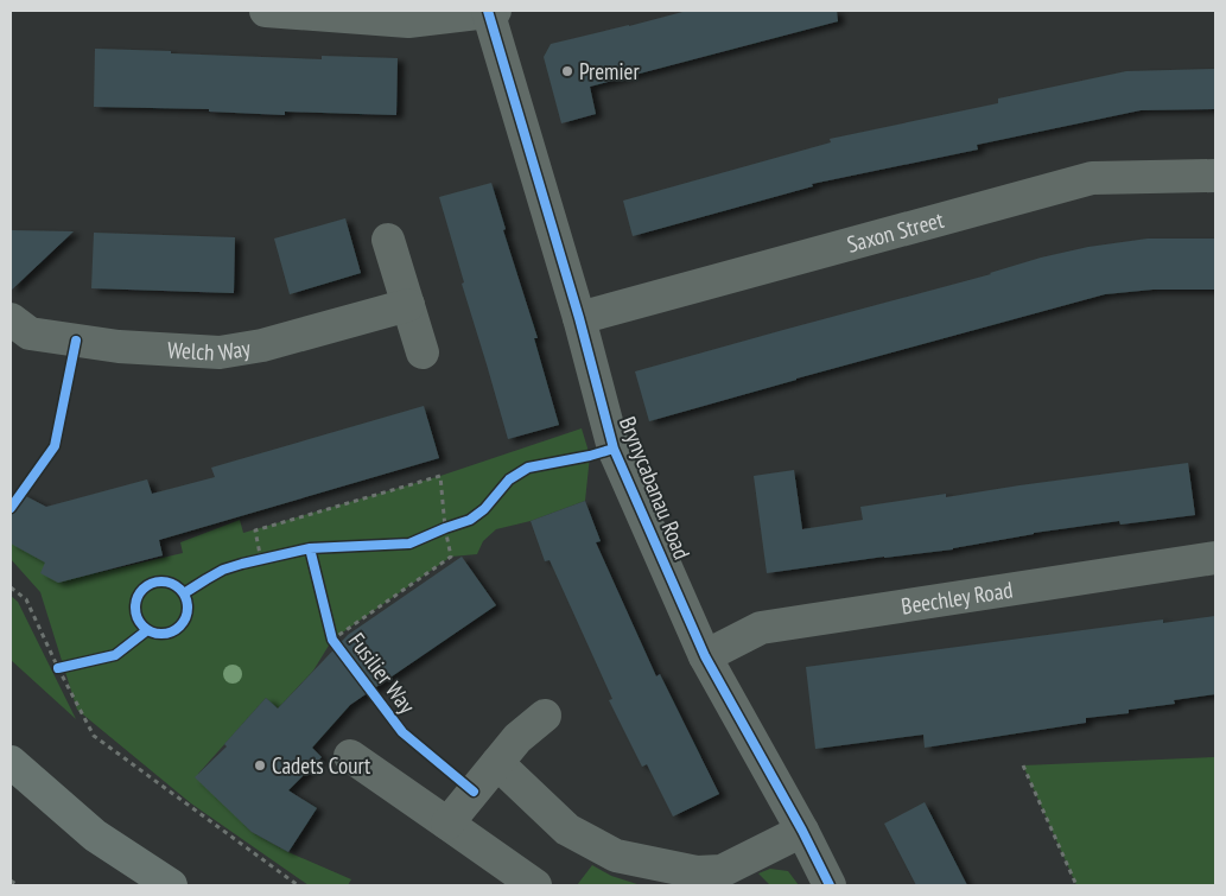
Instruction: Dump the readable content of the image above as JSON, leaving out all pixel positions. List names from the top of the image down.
{
  "streets": {
    "street": [
      "Saxon Street",
      "Welch Way",
      "Brynycabanau Road",
      "Beechley Road"
    ],
    "cycle path": ["Fusilier Way"]
  },
  "crossings": [
    ["Saxon Street", "Brynycabanau Road"],
    ["Brynycabanau Road", "Beechley Road"]
  ],
  "places": ["Premier", "Cadets Court"]
}
